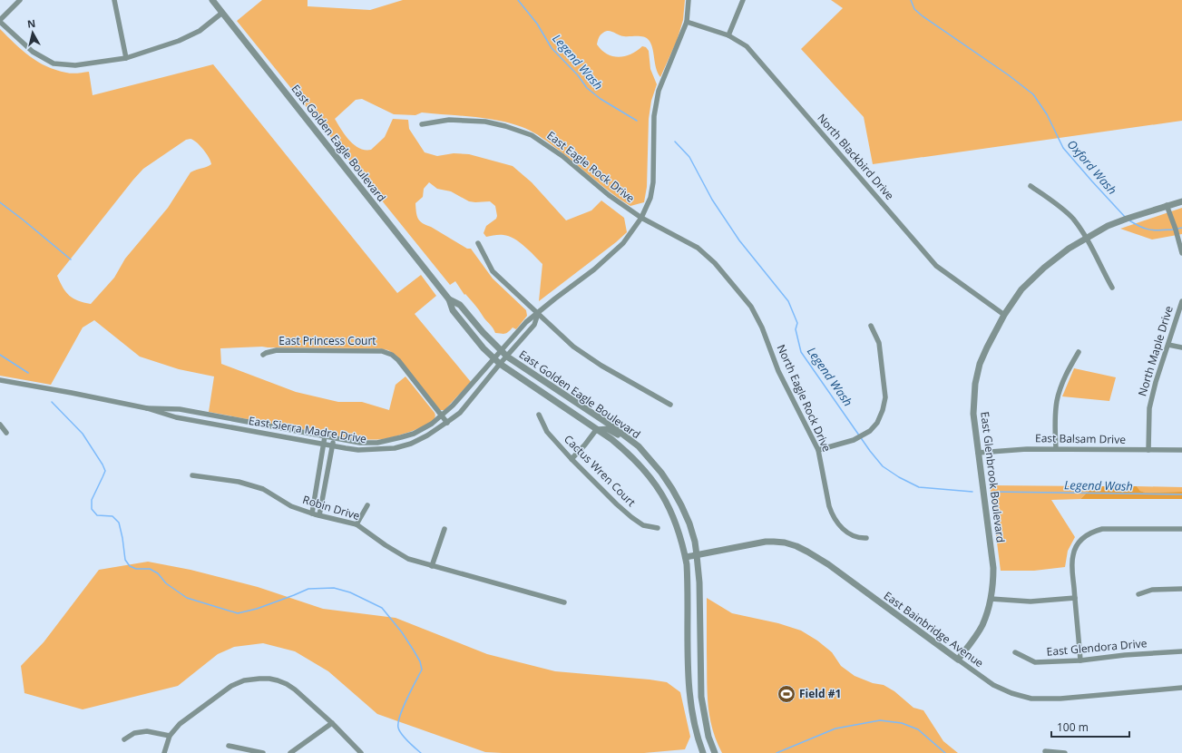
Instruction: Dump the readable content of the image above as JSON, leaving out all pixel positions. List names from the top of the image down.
{
  "streets": {
    "street": [
      "East Golden Eagle Boulevard",
      "North Blackbird Drive",
      "East Eagle Rock Drive",
      "East Princess Court",
      "North Maple Drive",
      "North Eagle Rock Drive",
      "East Sierra Madre Drive",
      "East Balsam Drive",
      "Cactus Wren Court",
      "East Glenbrook Boulevard",
      "Robin Drive",
      "East Bainbridge Avenue",
      "East Glendora Drive"
    ]
  },
  "crossings": [
    ["East Golden Eagle Boulevard", "East Sierra Madre Drive"],
    ["East Golden Eagle Boulevard", "East Bainbridge Avenue"],
    ["North Blackbird Drive", "East Sierra Madre Drive"],
    ["North Blackbird Drive", "East Glenbrook Boulevard"],
    ["East Eagle Rock Drive", "North Eagle Rock Drive"],
    ["East Eagle Rock Drive", "East Sierra Madre Drive"],
    ["East Princess Court", "East Sierra Madre Drive"],
    ["North Maple Drive", "East Balsam Drive"],
    ["East Balsam Drive", "East Glenbrook Boulevard"],
    ["East Glenbrook Boulevard", "East Bainbridge Avenue"]
  ],
  "water": ["Legend Wash", "Oxford Wash"],
  "places": {
    "sports": ["Field #1"]
  },
  "scale_bar": "100 m",
  "north": "top"
}
